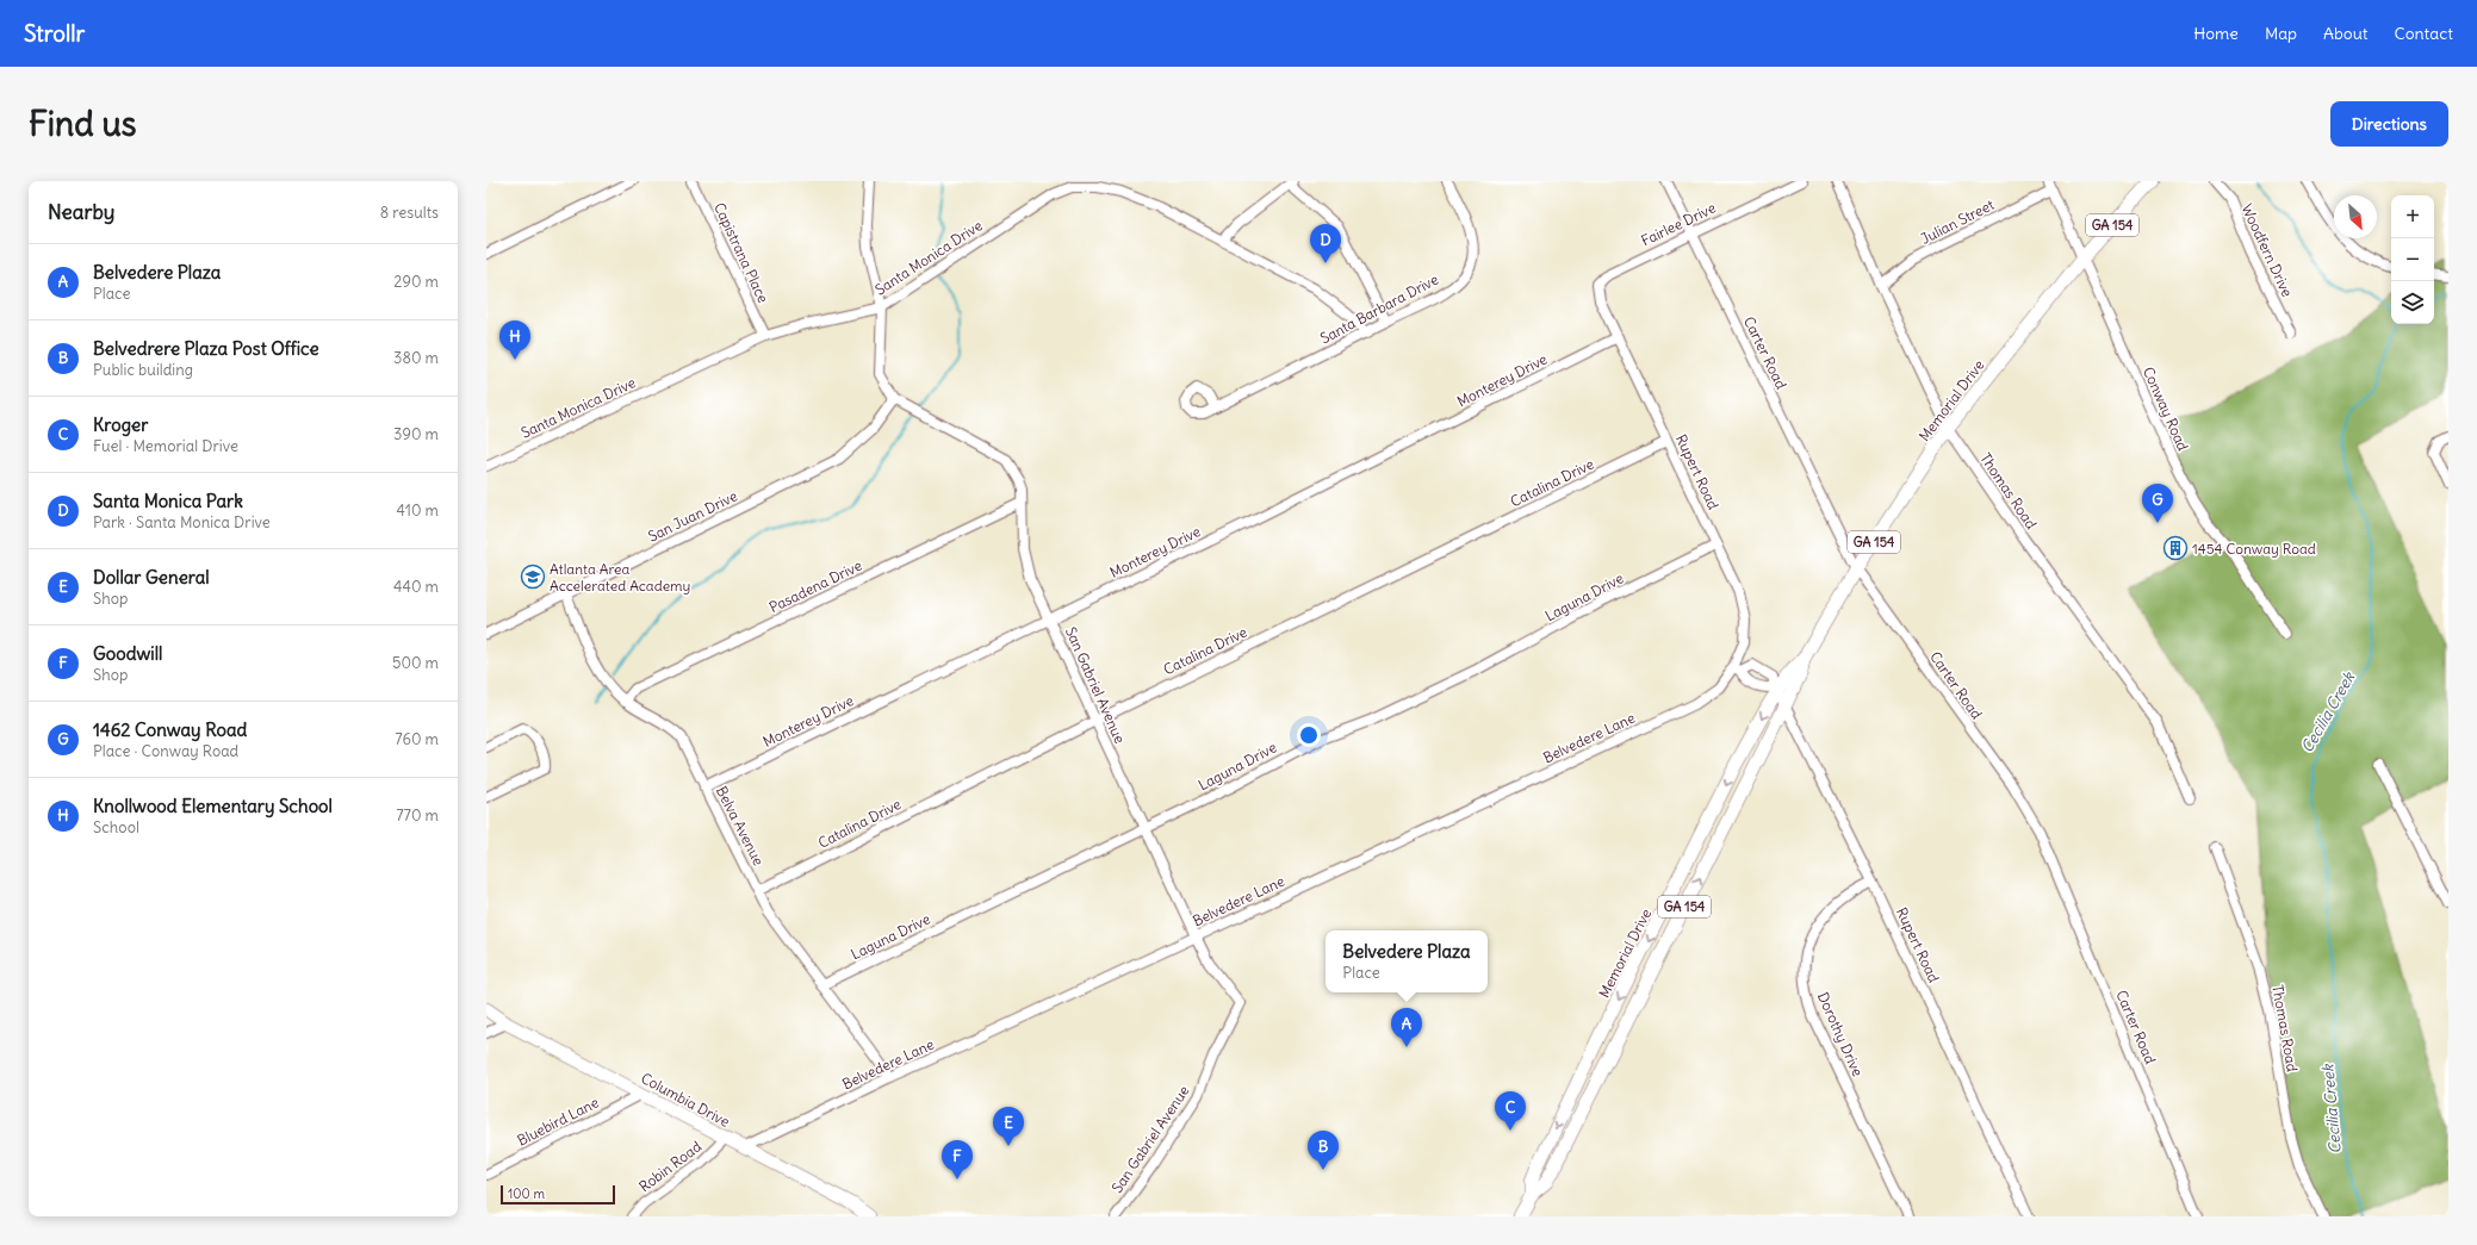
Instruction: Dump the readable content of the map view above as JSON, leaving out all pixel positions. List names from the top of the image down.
{
  "streets": {
    "main road": ["GA 154", "Memorial Drive", "Columbia Drive"],
    "street": [
      "Julian Street",
      "Fairlee Drive",
      "Woodfern Drive",
      "Capistrana Place",
      "Santa Monica Drive",
      "Santa Barbara Drive",
      "Carter Road",
      "Monterey Drive",
      "Conway Road",
      "Rupert Road",
      "Catalina Drive",
      "Thomas Road",
      "San Juan Drive",
      "Pasadena Drive",
      "Laguna Drive",
      "San Gabriel Avenue",
      "Belvedere Lane",
      "Belva Avenue",
      "Dorothy Drive",
      "Bluebird Lane",
      "Robin Road"
    ]
  },
  "crossings": [
    ["Julian Street", "Conway Road"],
    ["Julian Street", "Thomas Road"],
    ["Fairlee Drive", "Carter Road"],
    ["Fairlee Drive", "Rupert Road"],
    ["Capistrana Place", "Santa Monica Drive"],
    ["Santa Monica Drive", "Santa Barbara Drive"],
    ["Carter Road", "Memorial Drive"],
    ["Monterey Drive", "Rupert Road"],
    ["Monterey Drive", "San Gabriel Avenue"],
    ["Monterey Drive", "Belva Avenue"],
    ["Memorial Drive", "Conway Road"],
    ["Memorial Drive", "Rupert Road"],
    ["Memorial Drive", "Thomas Road"],
    ["Rupert Road", "Catalina Drive"],
    ["Rupert Road", "Laguna Drive"],
    ["Rupert Road", "Belvedere Lane"],
    ["Rupert Road", "Dorothy Drive"],
    ["Catalina Drive", "San Gabriel Avenue"],
    ["Catalina Drive", "Belva Avenue"],
    ["San Juan Drive", "San Gabriel Avenue"],
    ["San Juan Drive", "Belva Avenue"],
    ["Pasadena Drive", "San Gabriel Avenue"],
    ["Pasadena Drive", "Belva Avenue"],
    ["Laguna Drive", "San Gabriel Avenue"],
    ["Laguna Drive", "Belva Avenue"],
    ["San Gabriel Avenue", "Belvedere Lane"],
    ["Belvedere Lane", "Belva Avenue"],
    ["Belvedere Lane", "Columbia Drive"],
    ["Columbia Drive", "Bluebird Lane"],
    ["Columbia Drive", "Robin Road"]
  ],
  "water": ["Cecilia Creek"],
  "places": {
    "building": ["1454 Conway Road"],
    "school or university": ["Atlanta Area Accelerated Academy"]
  },
  "scale_bar": "100 m",
  "north": "bottom right",
  "page": {
    "header": "Strollr",
    "nav": [
      "Home",
      "Map",
      "About",
      "Contact"
    ],
    "buttons": "Directions",
    "title": "Find us",
    "heading": ["Nearby", "8 results"],
    "map_buttons": ["+", "−"],
    "pins": [
      "D",
      "H",
      "G",
      "A",
      "C",
      "E",
      "B",
      "F"
    ],
    "list": [
      {
        "mark": "A",
        "name": "Belvedere Plaza",
        "note": "Place",
        "value": "290 m"
      },
      {
        "mark": "B",
        "name": "Belvedrere Plaza Post Office",
        "note": "Public building",
        "value": "380 m"
      },
      {
        "mark": "C",
        "name": "Kroger",
        "note": "Fuel · Memorial Drive",
        "value": "390 m"
      },
      {
        "mark": "D",
        "name": "Santa Monica Park",
        "note": "Park · Santa Monica Drive",
        "value": "410 m"
      },
      {
        "mark": "E",
        "name": "Dollar General",
        "note": "Shop",
        "value": "440 m"
      },
      {
        "mark": "F",
        "name": "Goodwill",
        "note": "Shop",
        "value": "500 m"
      },
      {
        "mark": "G",
        "name": "1462 Conway Road",
        "note": "Place · Conway Road",
        "value": "760 m"
      },
      {
        "mark": "H",
        "name": "Knollwood Elementary School",
        "note": "School",
        "value": "770 m"
      }
    ],
    "popup": ["Belvedere Plaza", "Place"],
    "scale": "100 m"
  }
}
